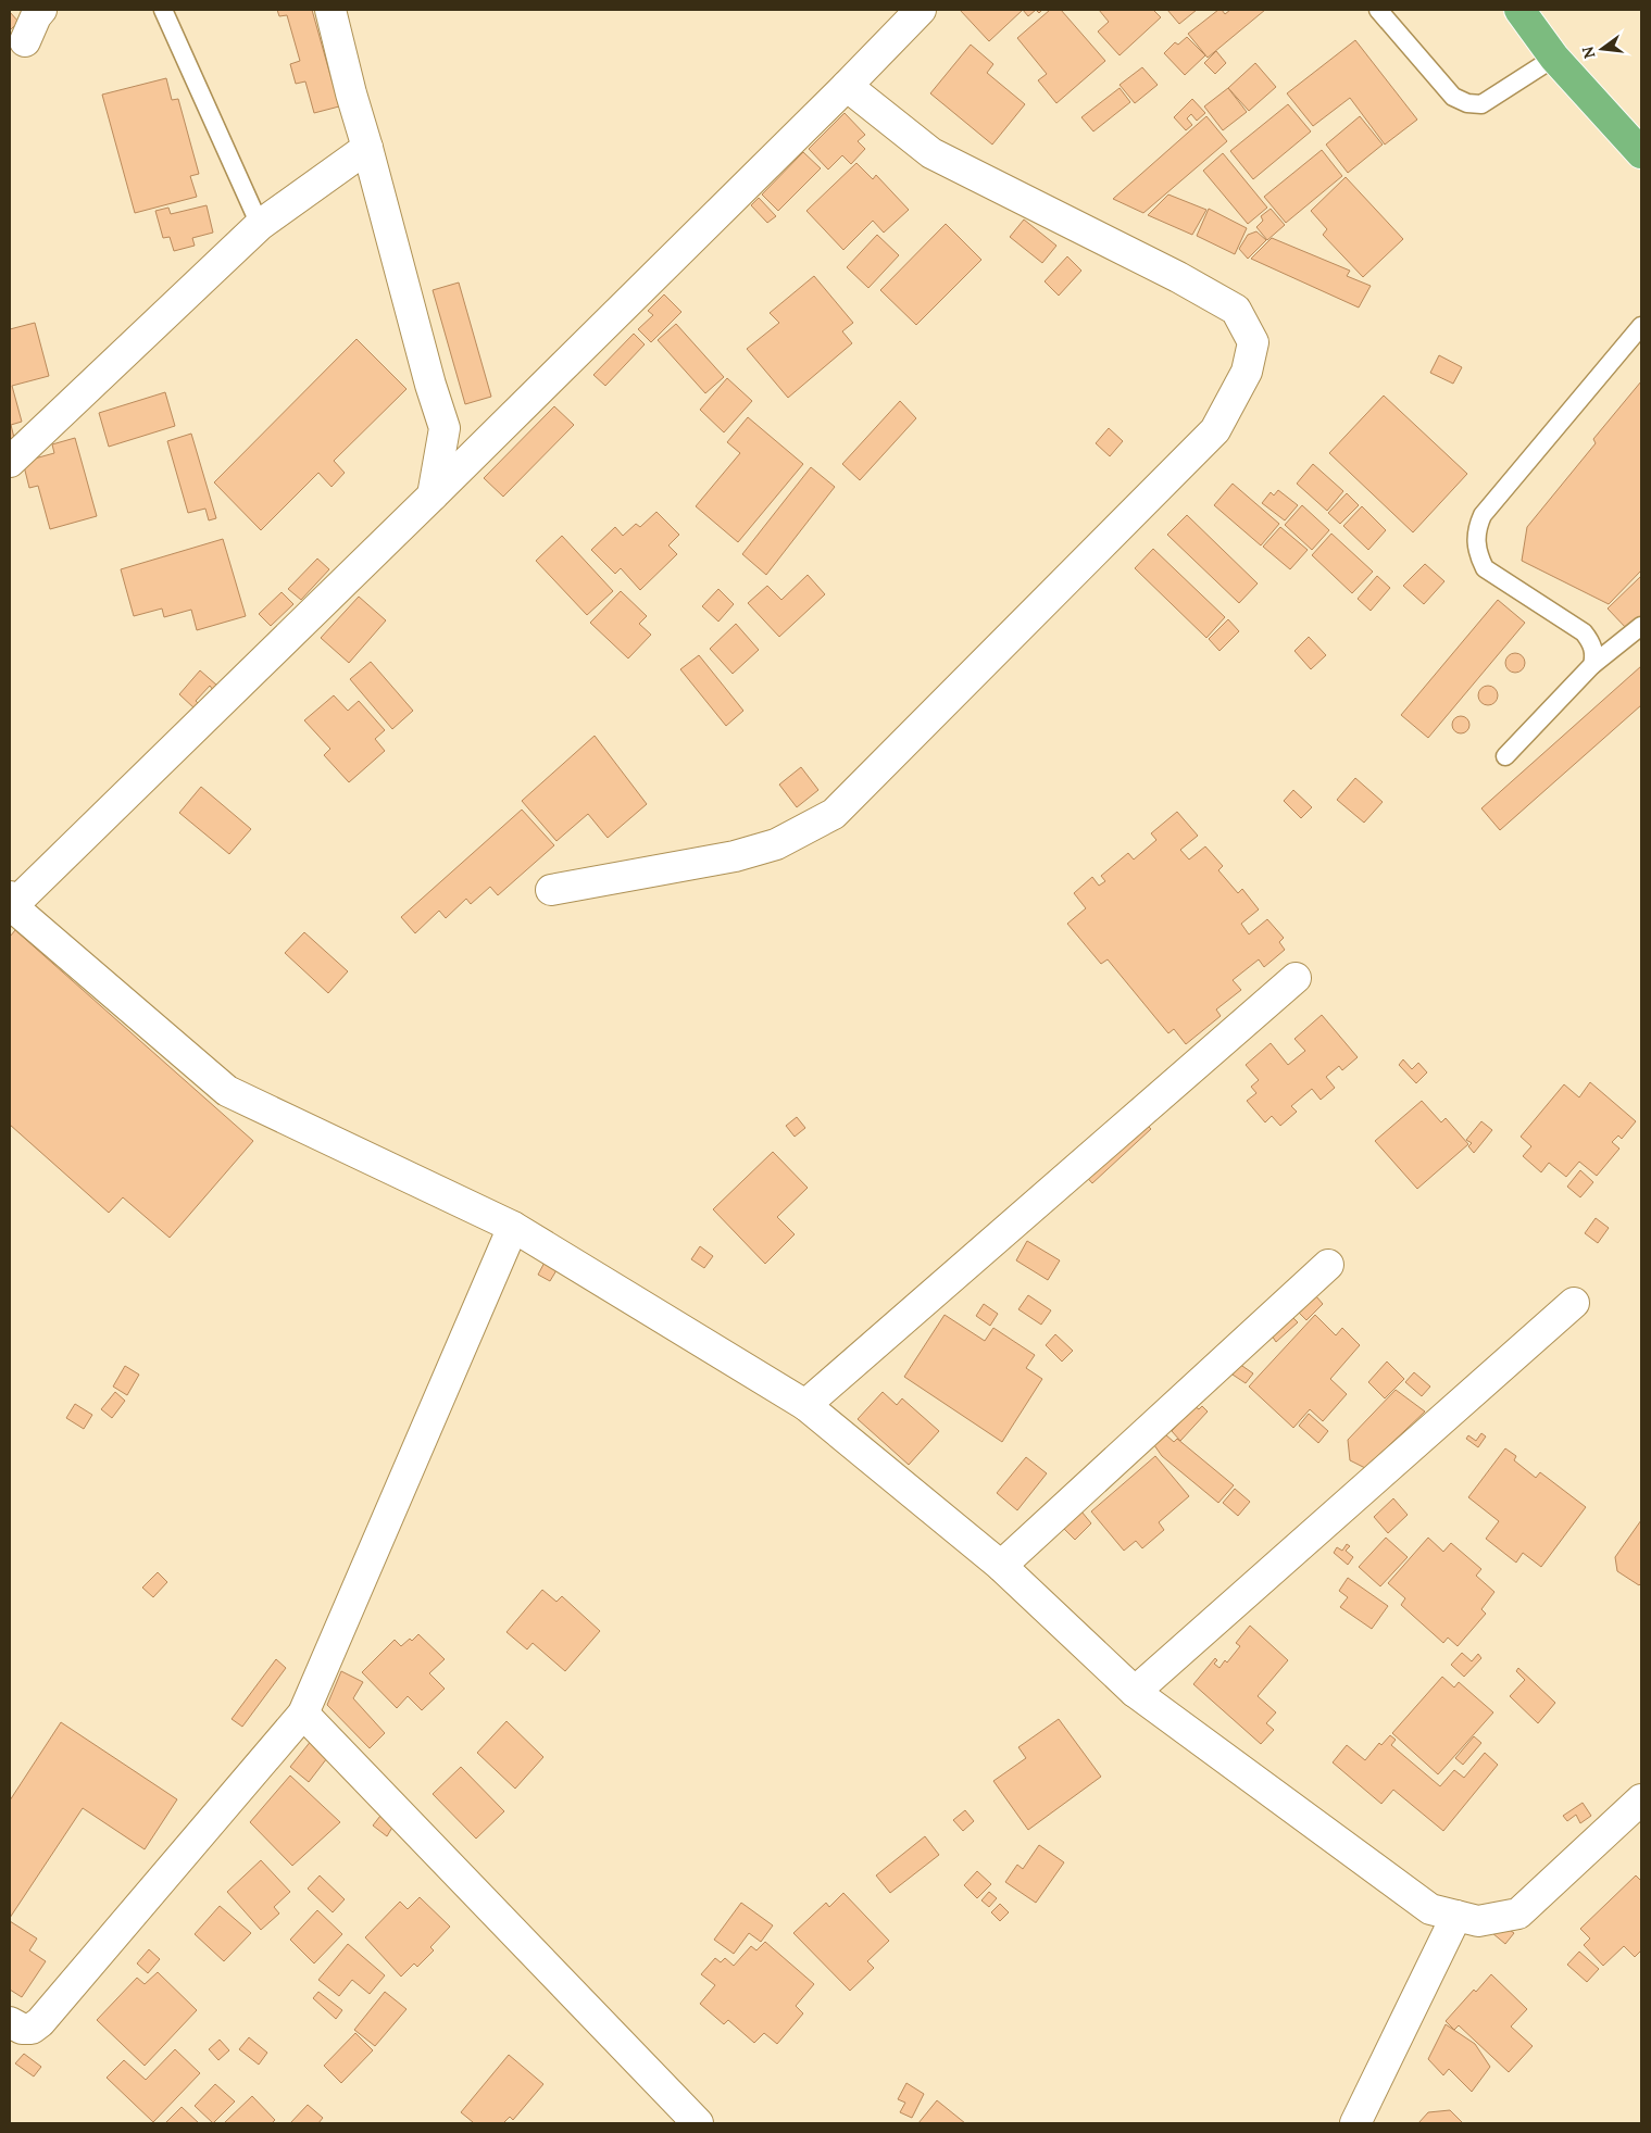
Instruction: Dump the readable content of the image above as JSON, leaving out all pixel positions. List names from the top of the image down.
{
  "north": "left"
}
